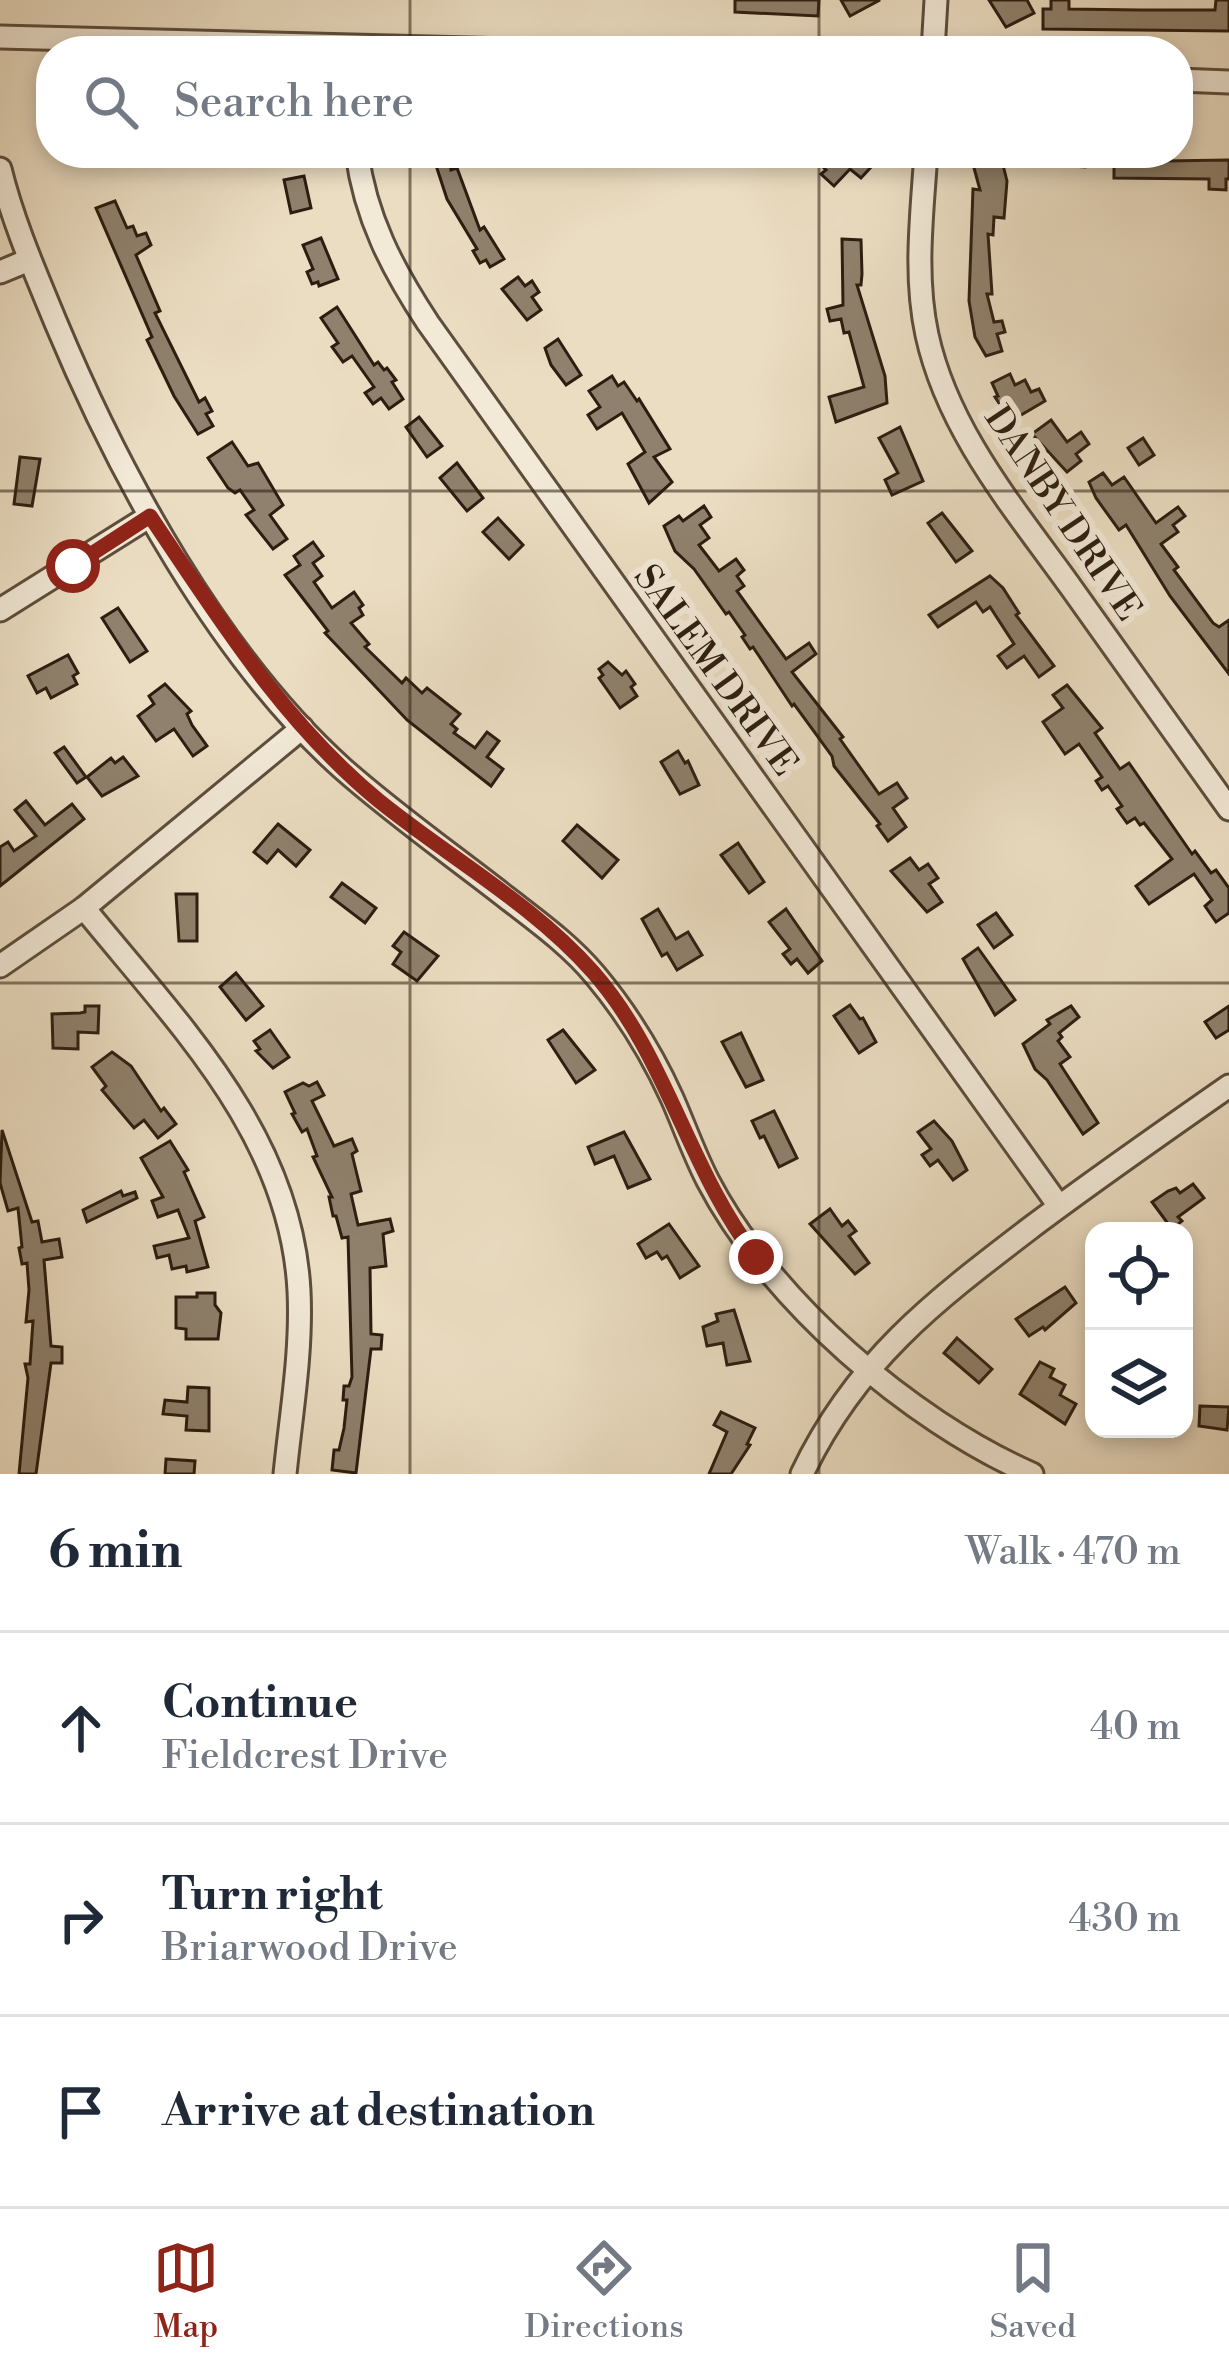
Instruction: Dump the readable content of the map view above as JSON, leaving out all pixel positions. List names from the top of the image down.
{
  "streets": {
    "street": ["DANBY DRIVE", "SALEM DRIVE"]
  },
  "page": {
    "search": "Search here",
    "heading": ["6 min", "Walk · 470 m"],
    "list": [
      ["Continue", "Fieldcrest Drive", "40 m"],
      ["Turn right", "Briarwood Drive", "430 m"],
      "Arrive at destination"
    ],
    "nav": ["Map", "Directions", "Saved"]
  }
}
